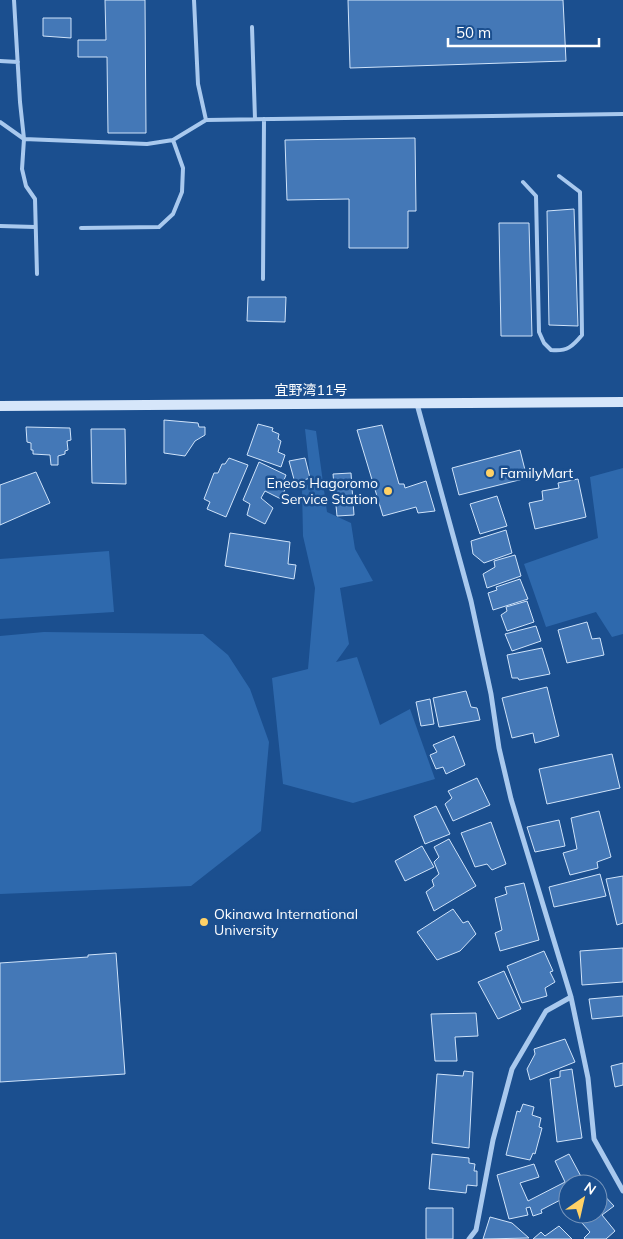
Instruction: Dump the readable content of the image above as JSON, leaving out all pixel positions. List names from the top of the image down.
{
  "streets": {
    "street": ["宜野湾11号"]
  },
  "places": ["FamilyMart", "Eneos Hagoromo Service Station", "Okinawa International University"],
  "scale_bar": "50 m",
  "north": "top right"
}
